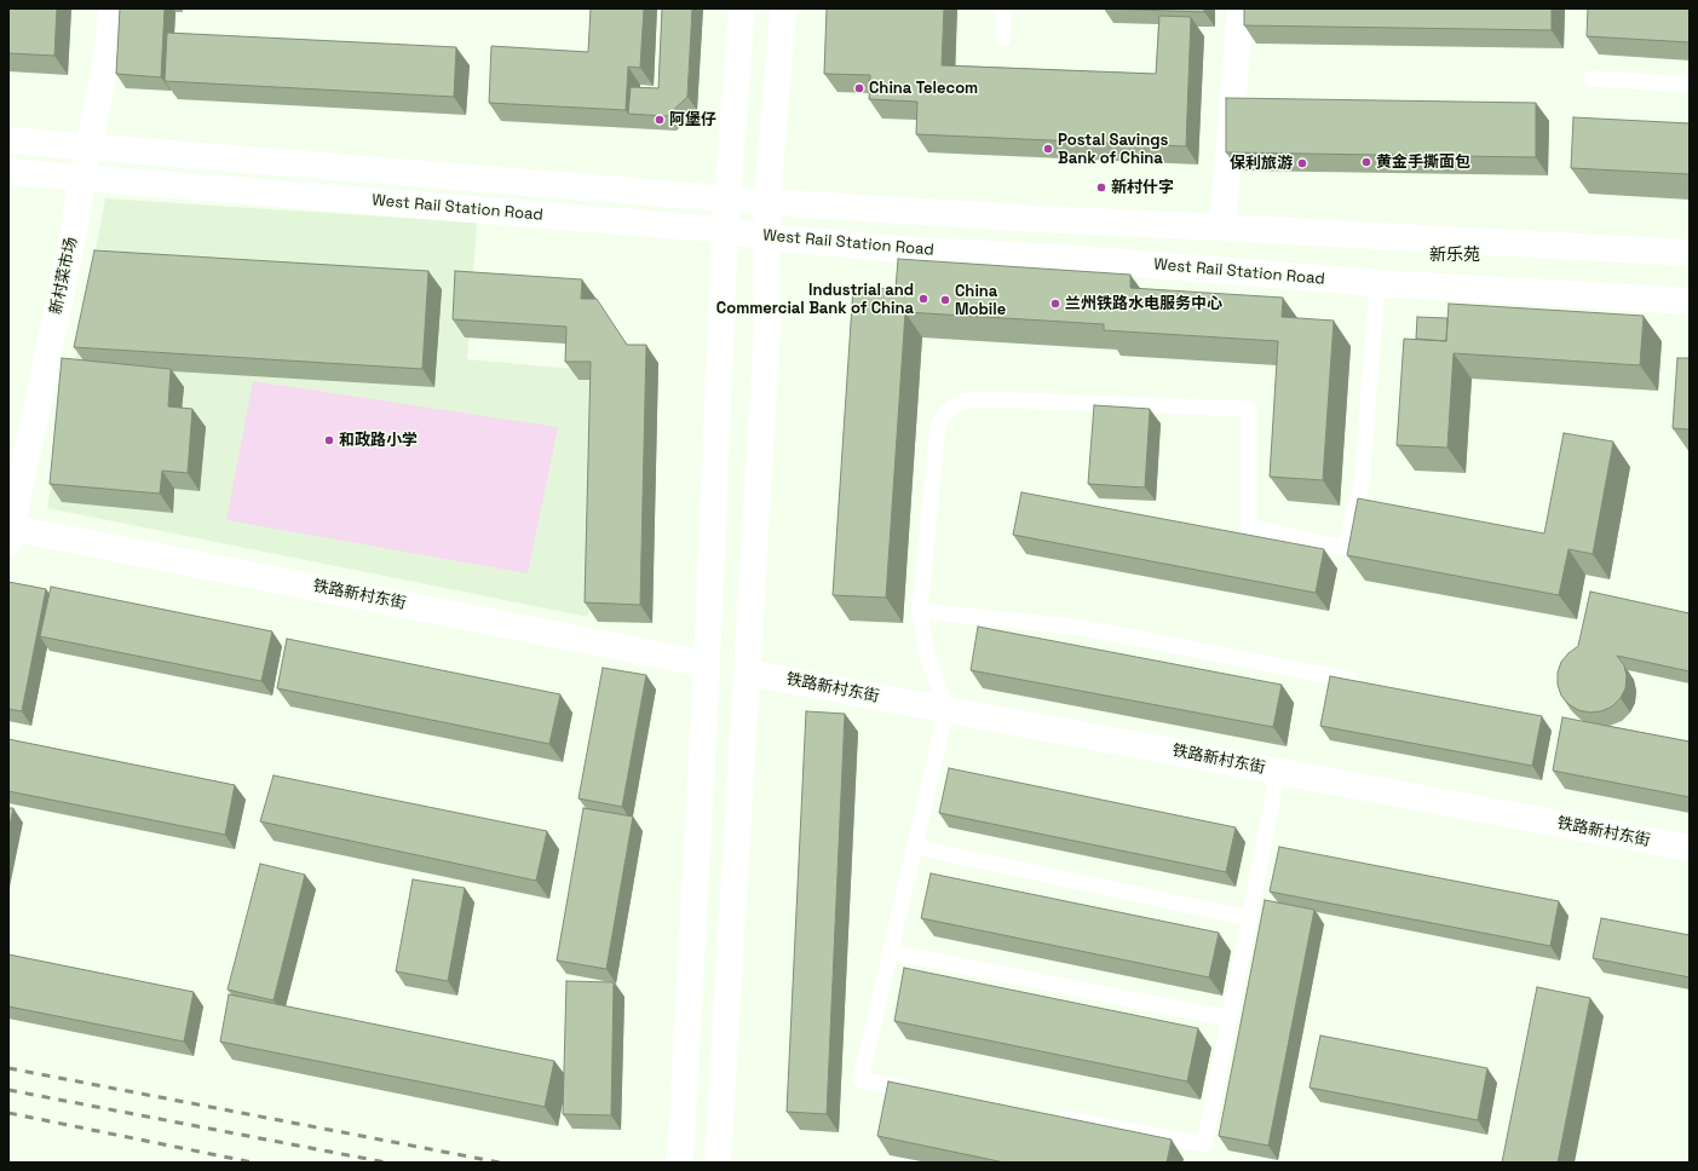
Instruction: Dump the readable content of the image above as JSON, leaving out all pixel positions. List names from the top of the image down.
{
  "streets": {
    "street": ["West Rail Station Road", "新村菜市场", "铁路新村东街"]
  },
  "crossings": [
    ["West Rail Station Road", "新村菜市场"],
    ["新村菜市场", "铁路新村东街"]
  ],
  "districts": ["新乐苑"],
  "places": [
    "China Telecom",
    "阿堡仔",
    "Postal Savings Bank of China",
    "黄金手撕面包",
    "保利旅游",
    "新村什字",
    "Industrial and Commercial Bank of China",
    "China Mobile",
    "兰州铁路水电服务中心",
    "和政路小学"
  ]
}
